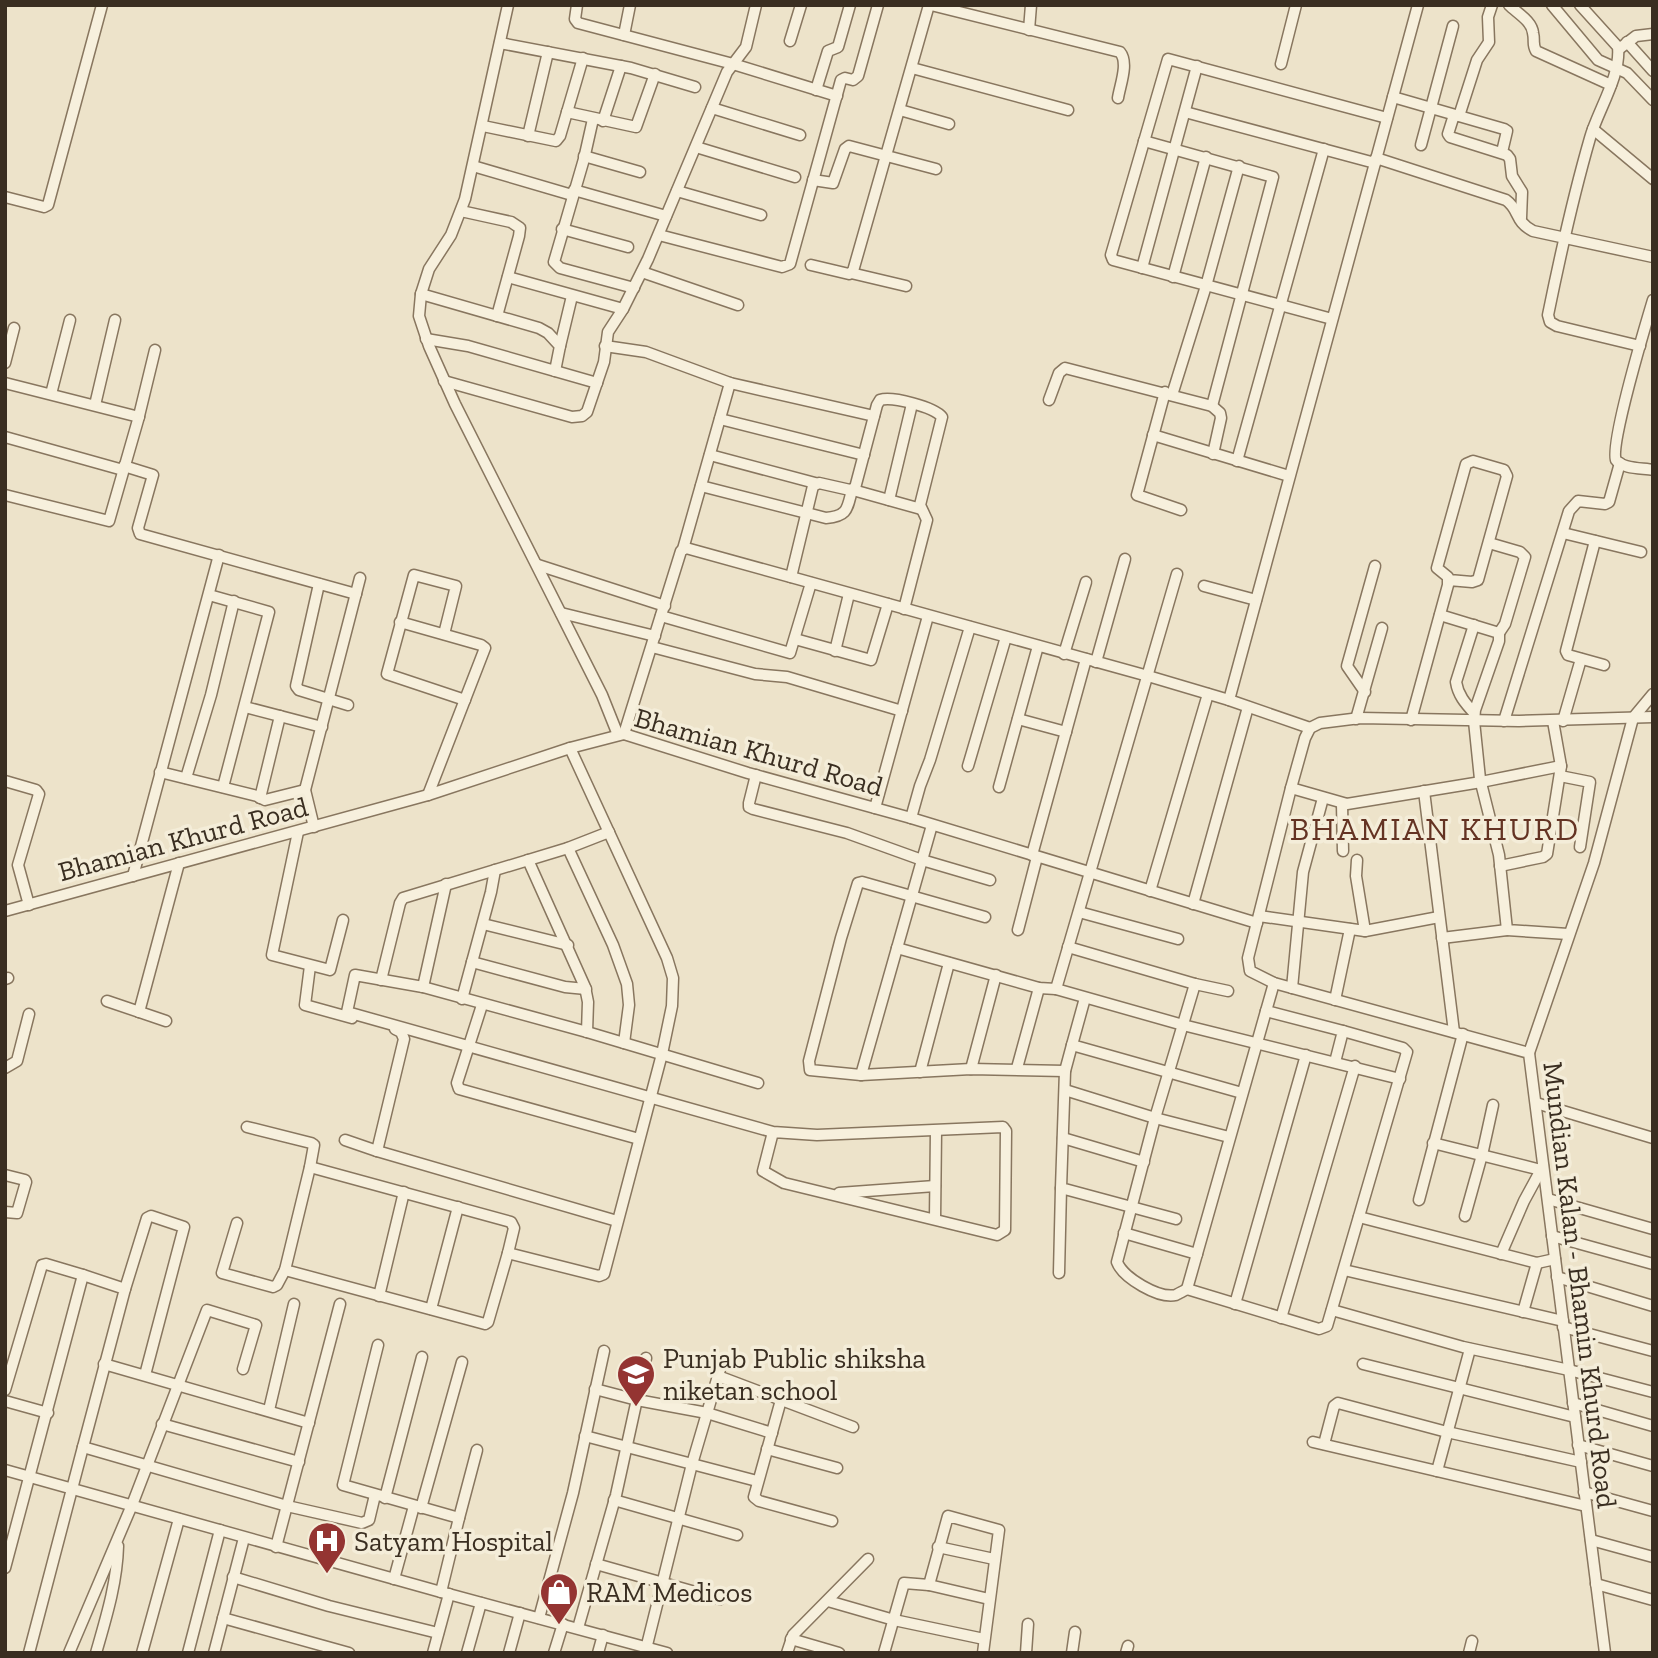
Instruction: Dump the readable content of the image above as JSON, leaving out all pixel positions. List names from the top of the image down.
{
  "streets": {
    "street": ["Bhamian Khurd Road", "Mundian Kalan - Bhamin Khurd Road"]
  },
  "crossings": [
    ["Bhamian Khurd Road", "Mundian Kalan - Bhamin Khurd Road"]
  ],
  "districts": ["BHAMIAN KHURD"],
  "places": {
    "school or university": ["Punjab Public shiksha niketan school"],
    "hospital": ["Satyam Hospital"],
    "shop": ["RAM Medicos"]
  }
}
